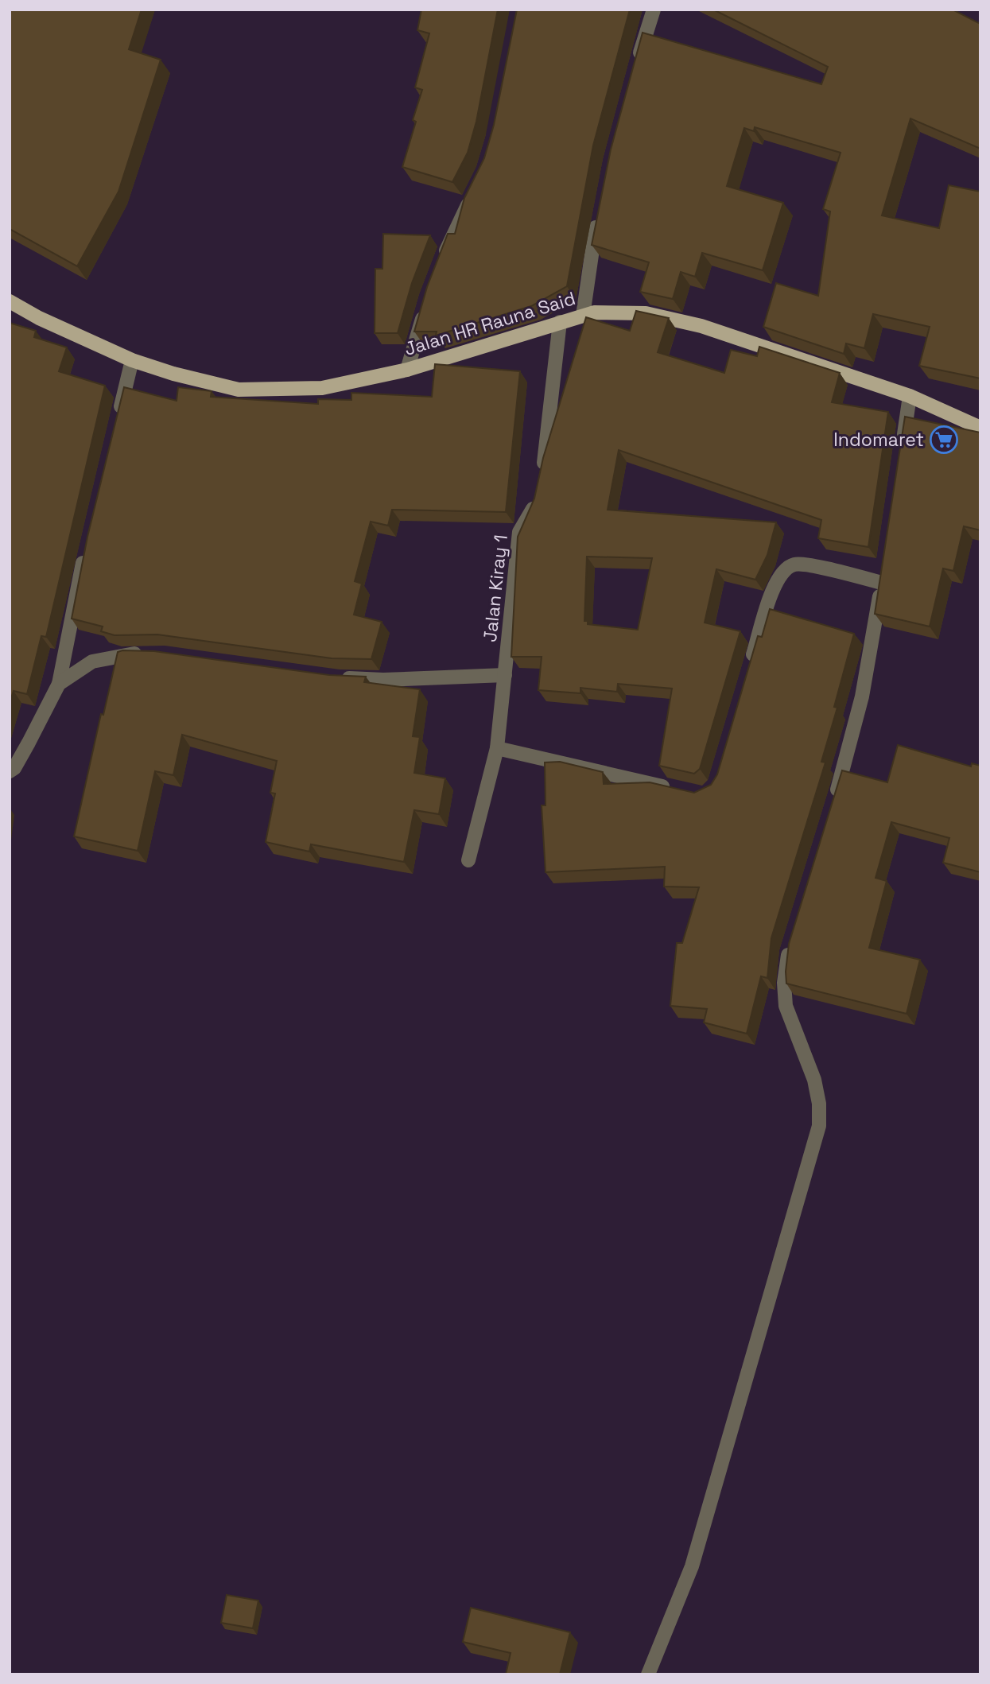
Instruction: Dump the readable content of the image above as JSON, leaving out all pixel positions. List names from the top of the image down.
{
  "streets": {
    "main road": ["Jalan HR Rauna Said"],
    "street": ["Jalan Kiray 1"]
  },
  "places": {
    "supermarket": ["Indomaret"]
  }
}
